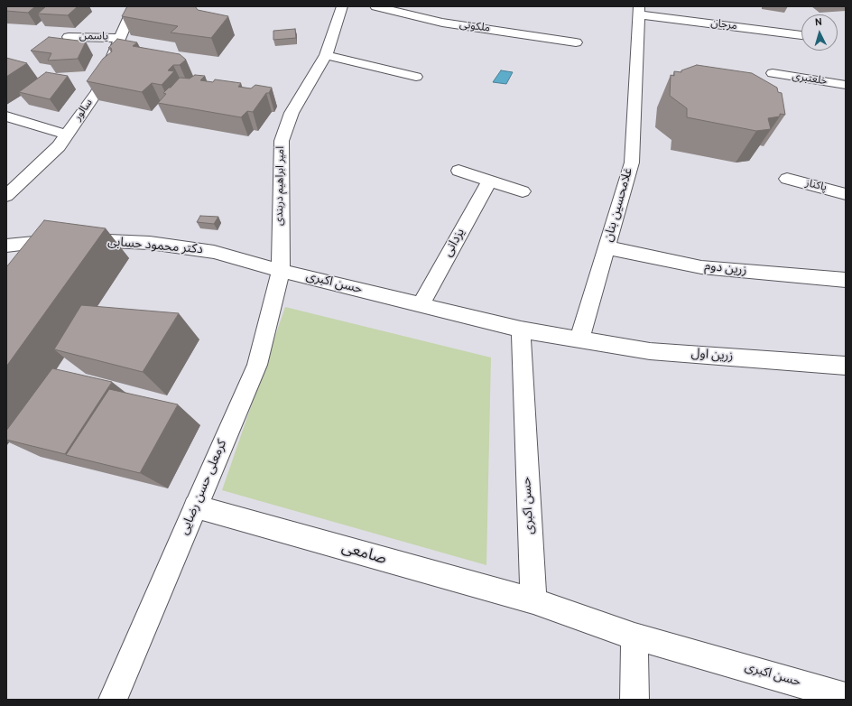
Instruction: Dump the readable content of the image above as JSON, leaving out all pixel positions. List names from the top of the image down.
{
  "streets": {
    "street": [
      "مرجان",
      "ملکوتی",
      "یاسمن",
      "خلعتبری",
      "سالور",
      "امیر ابراهیم دربندی",
      "پاکناز",
      "غلامحسین بنان",
      "یزدانی",
      "دکتر محمود حسابی",
      "زرین دوم",
      "حسن اکبری",
      "زرین اول",
      "کرمعلی حسن رضایی",
      "صامعی"
    ]
  },
  "crossings": [
    ["مرجان", "غلامحسین بنان"],
    ["یاسمن", "سالور"],
    ["امیر ابراهیم دربندی", "دکتر محمود حسابی"],
    ["امیر ابراهیم دربندی", "حسن اکبری"],
    ["امیر ابراهیم دربندی", "کرمعلی حسن رضایی"],
    ["غلامحسین بنان", "زرین دوم"],
    ["غلامحسین بنان", "زرین اول"],
    ["یزدانی", "حسن اکبری"],
    ["دکتر محمود حسابی", "حسن اکبری"],
    ["دکتر محمود حسابی", "کرمعلی حسن رضایی"],
    ["حسن اکبری", "کرمعلی حسن رضایی"],
    ["حسن اکبری", "صامعی"],
    ["کرمعلی حسن رضایی", "صامعی"]
  ],
  "north": "top"
}
